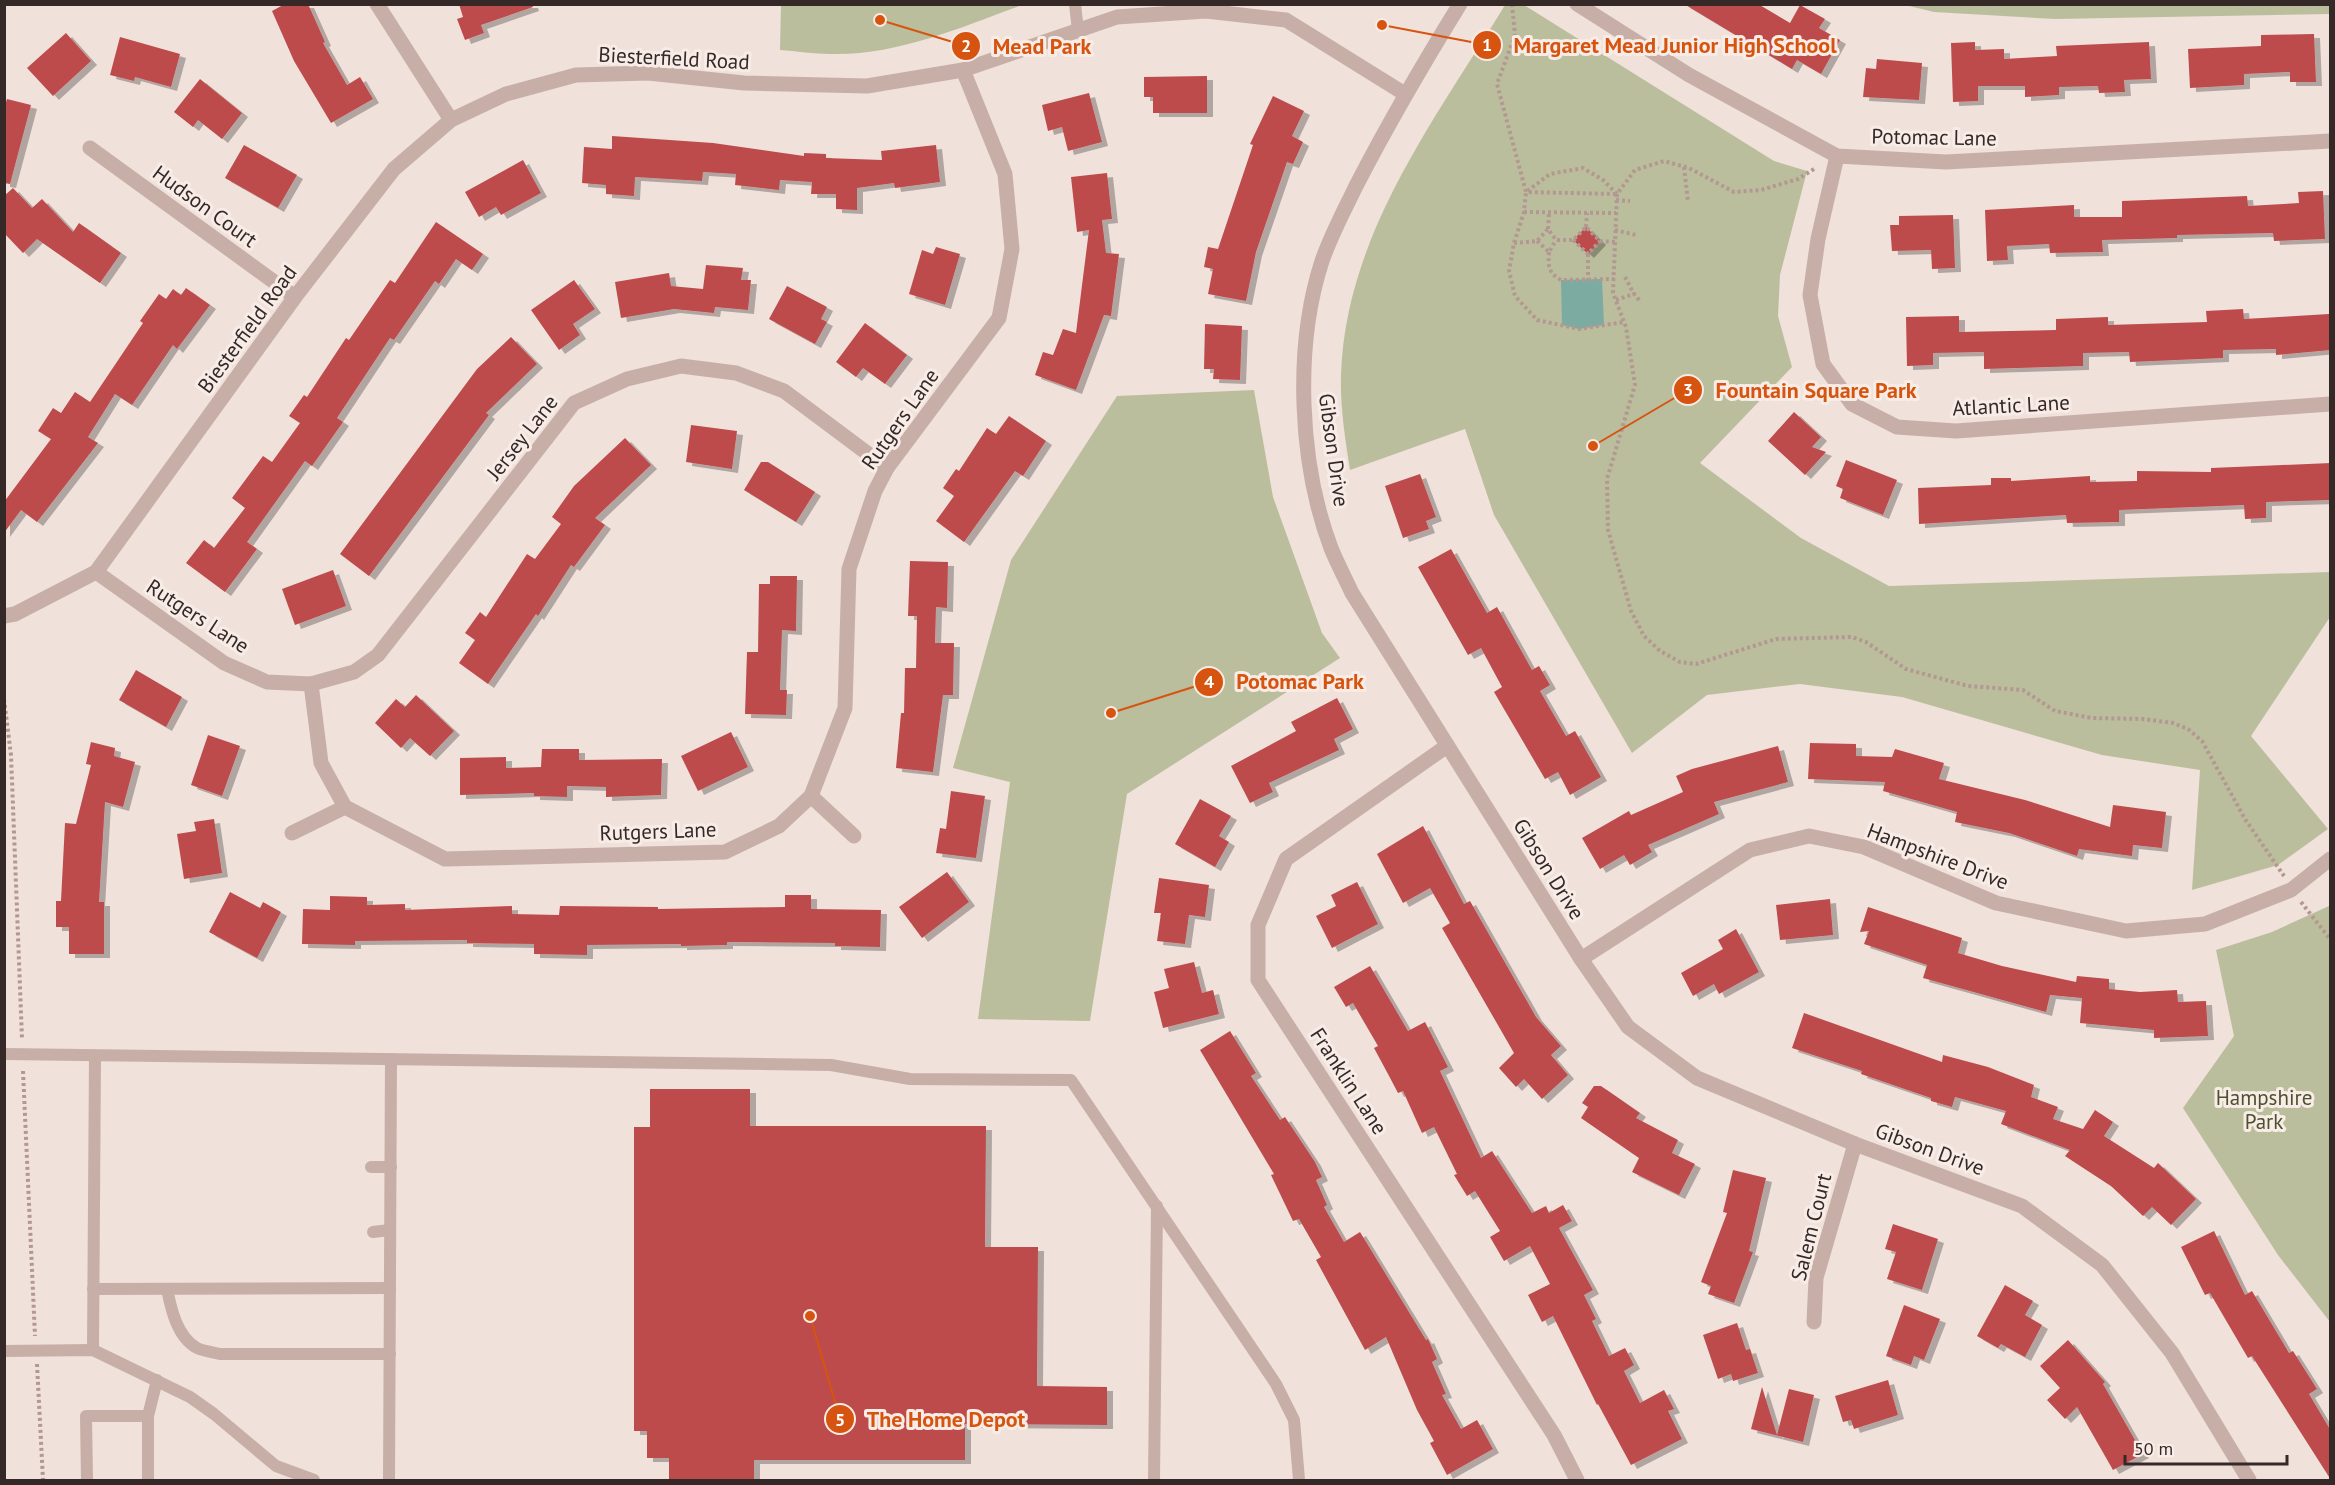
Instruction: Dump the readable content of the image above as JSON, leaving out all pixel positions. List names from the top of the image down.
{
  "streets": {
    "street": [
      "Biesterfield Road",
      "Potomac Lane",
      "Hudson Court",
      "Atlantic Lane",
      "Rutgers Lane",
      "Jersey Lane",
      "Gibson Drive",
      "Hampshire Drive",
      "Franklin Lane",
      "Salem Court"
    ]
  },
  "crossings": [
    ["Biesterfield Road", "Hudson Court"],
    ["Biesterfield Road", "Rutgers Lane"],
    ["Biesterfield Road", "Gibson Drive"],
    ["Potomac Lane", "Atlantic Lane"],
    ["Rutgers Lane", "Jersey Lane"],
    ["Gibson Drive", "Hampshire Drive"],
    ["Gibson Drive", "Franklin Lane"],
    ["Gibson Drive", "Salem Court"]
  ],
  "parks": ["Hampshire Park"],
  "places": [
    "Mead Park",
    "Margaret Mead Junior High School",
    "Fountain Square Park",
    "Potomac Park",
    "The Home Depot"
  ],
  "scale_bar": "50 m"
}
